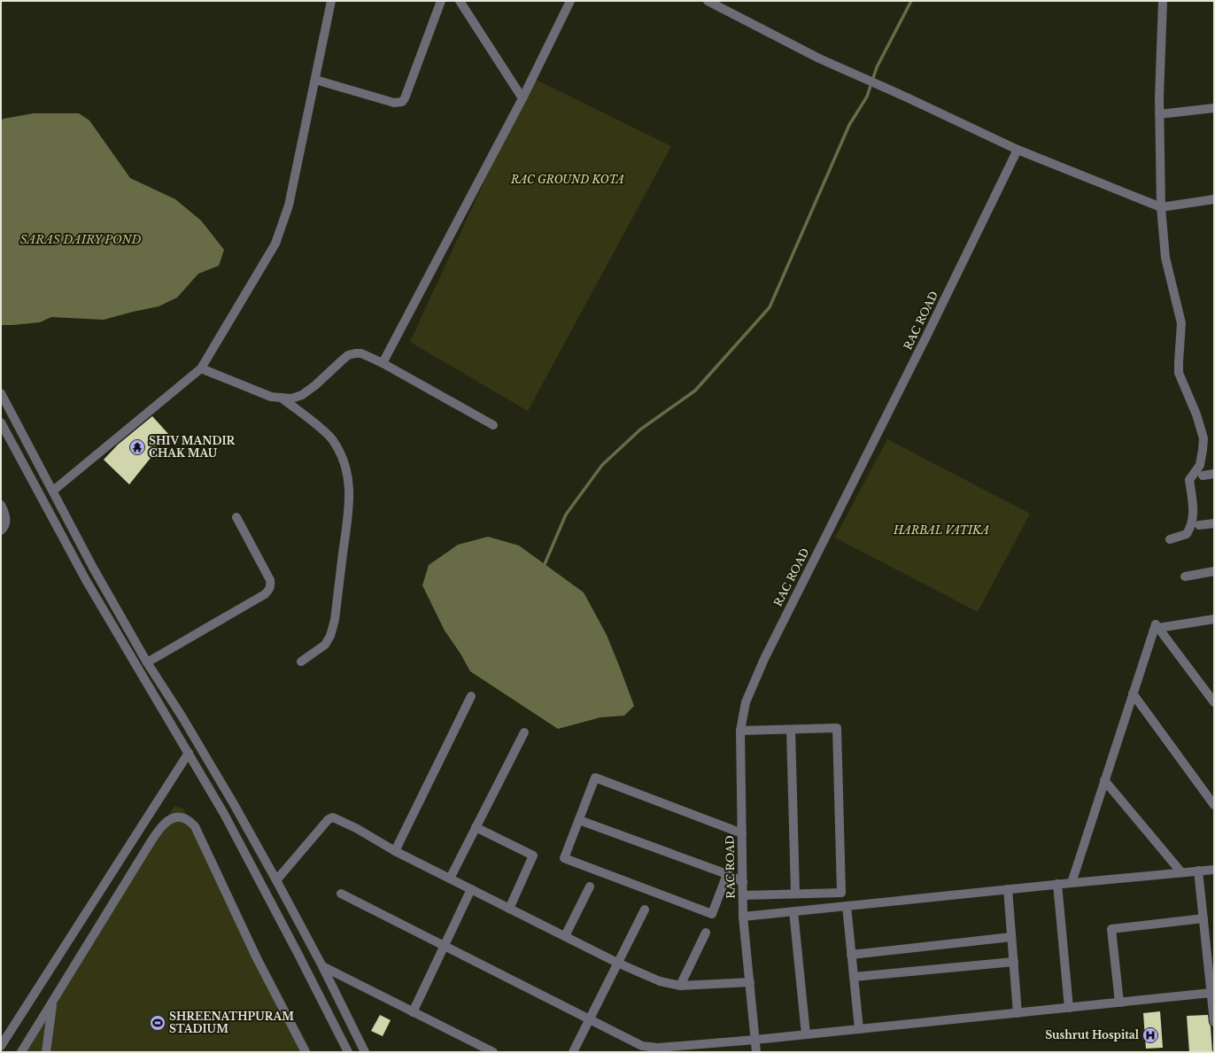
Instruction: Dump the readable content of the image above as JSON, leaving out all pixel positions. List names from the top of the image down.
{
  "streets": {
    "street": ["RAC ROAD"]
  },
  "water": ["SARAS DAIRY POND"],
  "parks": ["RAC GROUND KOTA", "HARBAL VATIKA"],
  "places": {
    "temple": ["SHIV MANDIR CHAK MAU"],
    "sports": ["SHREENATHPURAM STADIUM"],
    "hospital": ["Sushrut Hospital"]
  }
}
